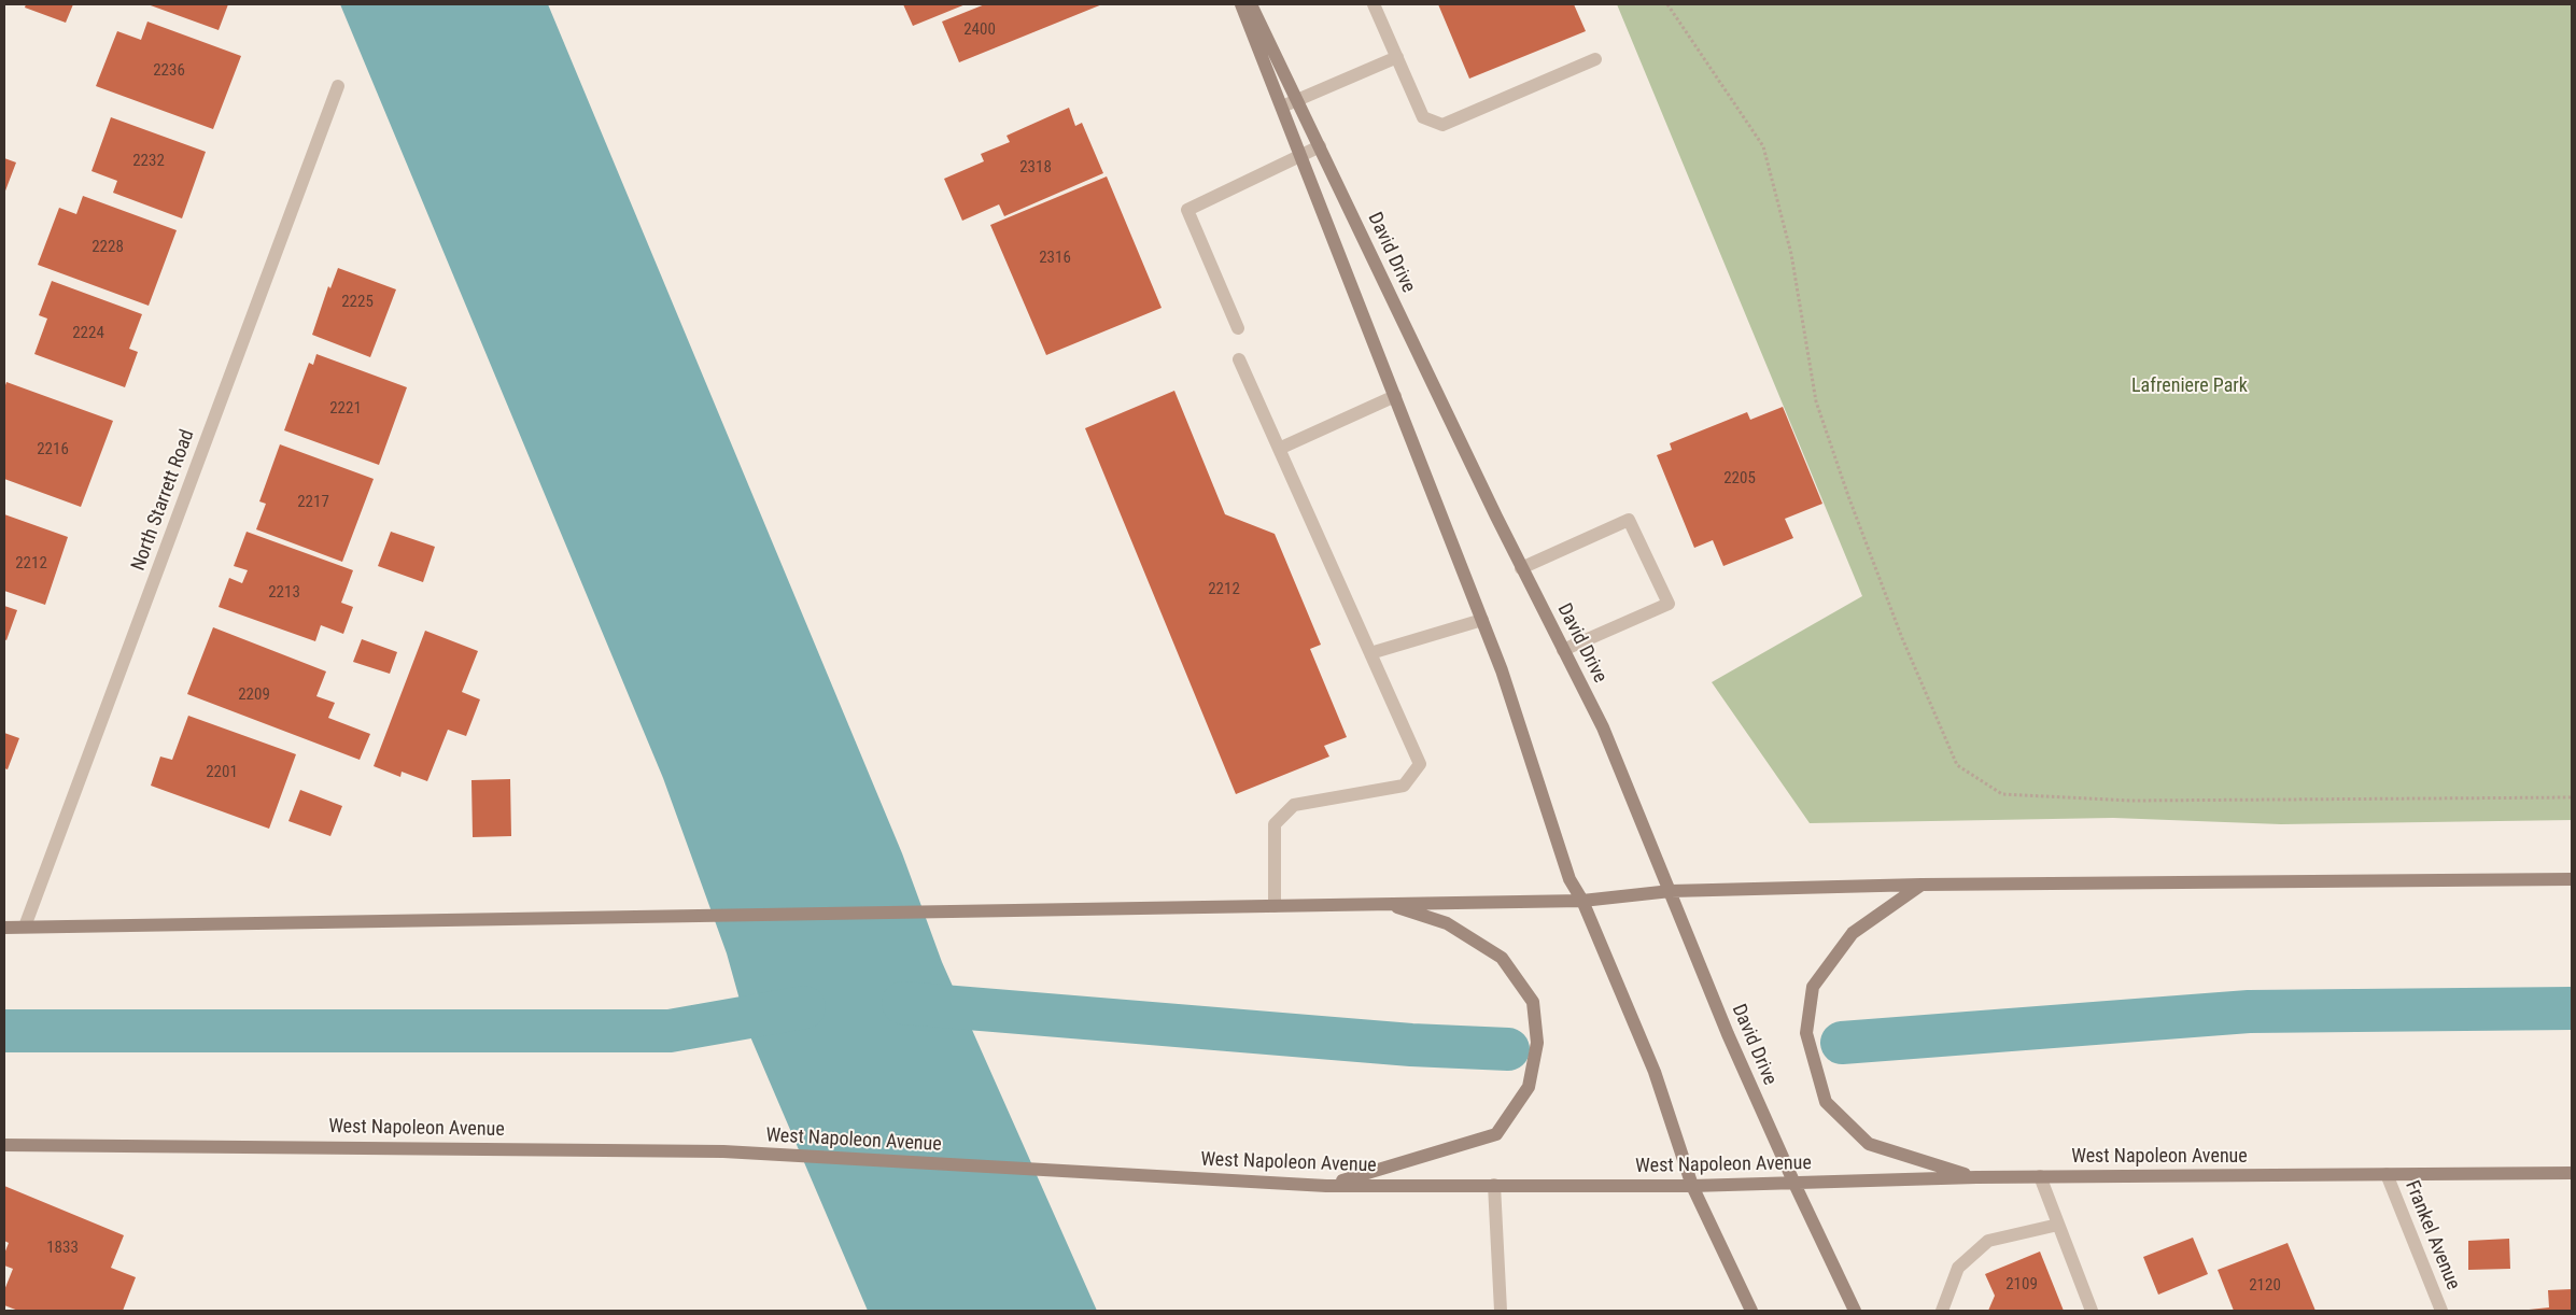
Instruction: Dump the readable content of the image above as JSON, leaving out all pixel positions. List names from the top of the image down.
{
  "streets": {
    "main road": ["David Drive", "West Napoleon Avenue"],
    "street": ["North Starrett Road", "Frankel Avenue"]
  },
  "crossings": [
    ["David Drive", "West Napoleon Avenue"],
    ["West Napoleon Avenue", "Frankel Avenue"]
  ],
  "parks": ["Lafreniere Park"],
  "house_numbers": [
    "2400",
    "2236",
    "2232",
    "2318",
    "2228",
    "2316",
    "2225",
    "2224",
    "2221",
    "2216",
    "2205",
    "2217",
    "2212",
    "2212",
    "2213",
    "2209",
    "2201",
    "1833",
    "2109",
    "2120"
  ]
}
